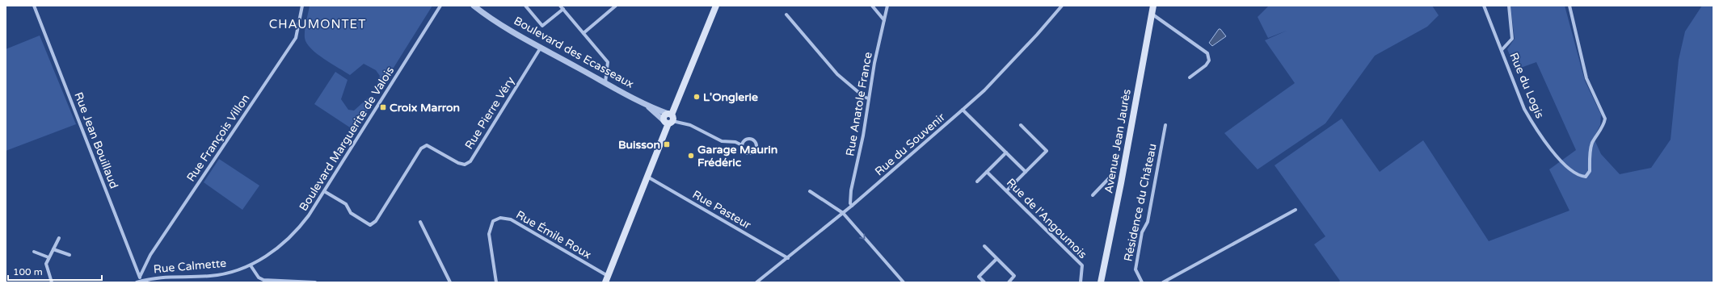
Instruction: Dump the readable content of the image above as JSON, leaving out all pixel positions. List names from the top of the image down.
{
  "streets": {
    "main road": ["Avenue Jean Jaurès"],
    "street": [
      "Boulevard des Ecasseaux",
      "Rue du Logis",
      "Rue Anatole France",
      "Rue Pierre Véry",
      "Rue François Villon",
      "Boulevard Marguerite de Valois",
      "Rue Jean Bouillaud",
      "Rue du Souvenir",
      "Résidence du Château",
      "Rue Pasteur",
      "Rue de l'Angoumois",
      "Rue Émile Roux",
      "Rue Calmette"
    ]
  },
  "crossings": [
    ["Boulevard des Ecasseaux", "Rue Pierre Véry"],
    ["Rue Anatole France", "Rue du Souvenir"],
    ["Rue Pierre Véry", "Boulevard Marguerite de Valois"],
    ["Rue François Villon", "Rue Jean Bouillaud"],
    ["Boulevard Marguerite de Valois", "Rue Calmette"],
    ["Rue Jean Bouillaud", "Rue Calmette"],
    ["Rue du Souvenir", "Rue Pasteur"]
  ],
  "districts": ["CHAUMONTET"],
  "places": {
    "other": ["L'Onglerie", "Garage Maurin Frédéric"],
    "transit": ["Croix Marron", "Buisson"]
  },
  "scale_bar": "100 m"
}
